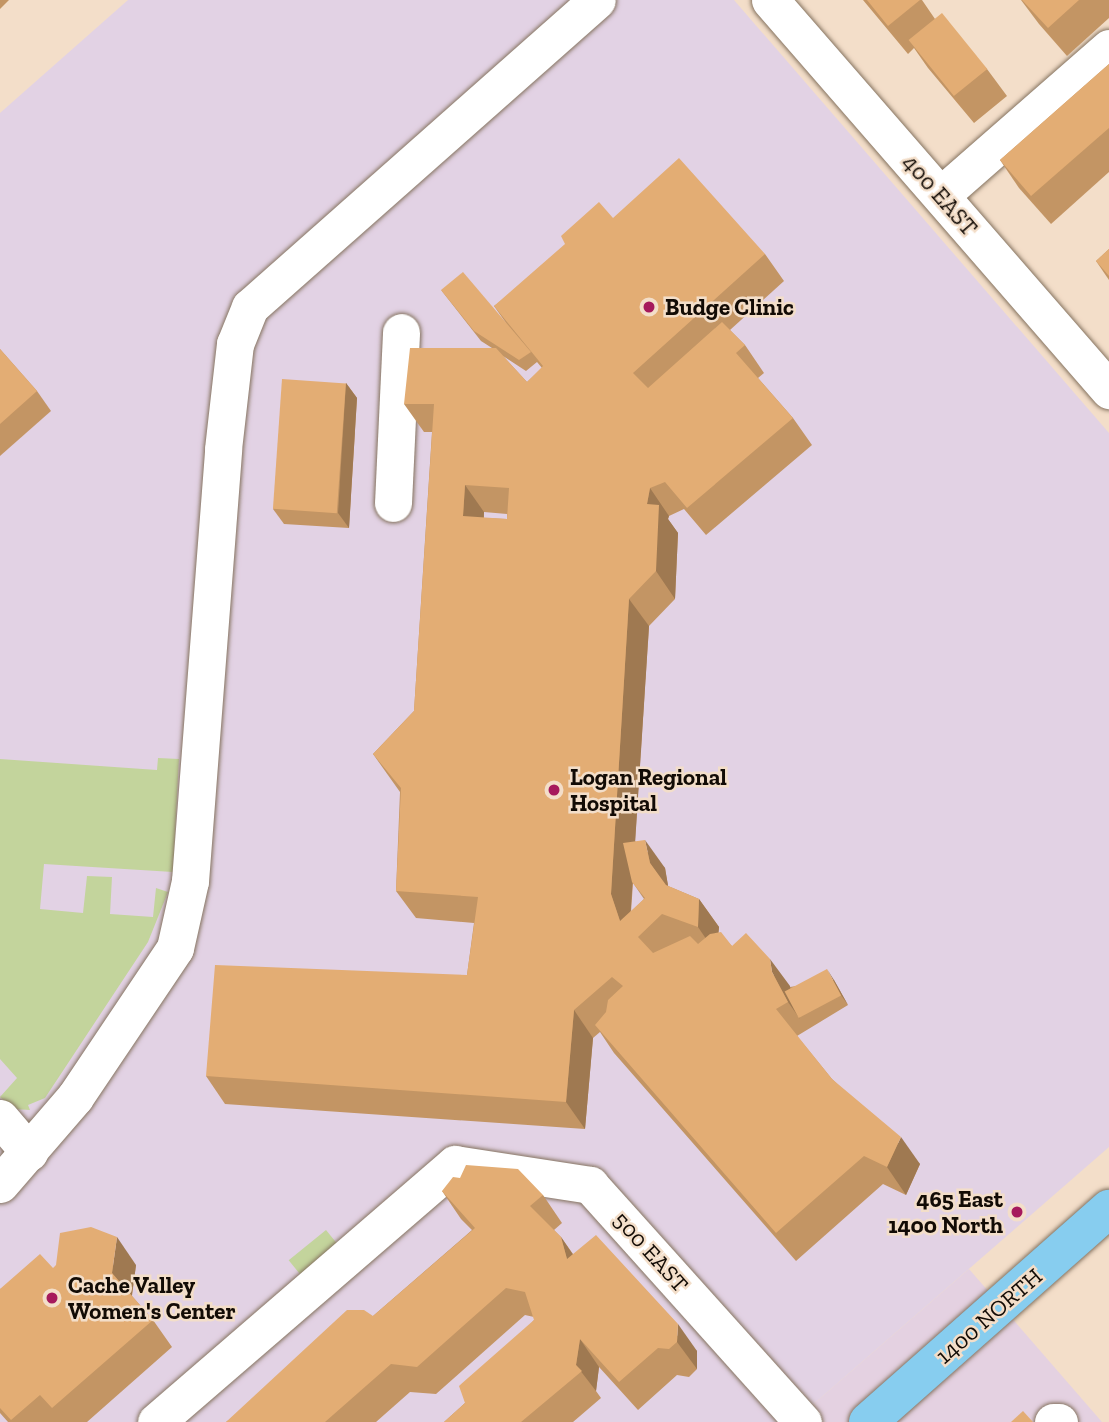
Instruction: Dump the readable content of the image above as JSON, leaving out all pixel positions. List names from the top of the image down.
{
  "streets": {
    "main road": ["1400 NORTH"],
    "street": ["400 EAST", "500 EAST"]
  },
  "places": [
    "Budge Clinic",
    "Logan Regional Hospital",
    "465 East 1400 North",
    "Cache Valley Women's Center"
  ]
}
